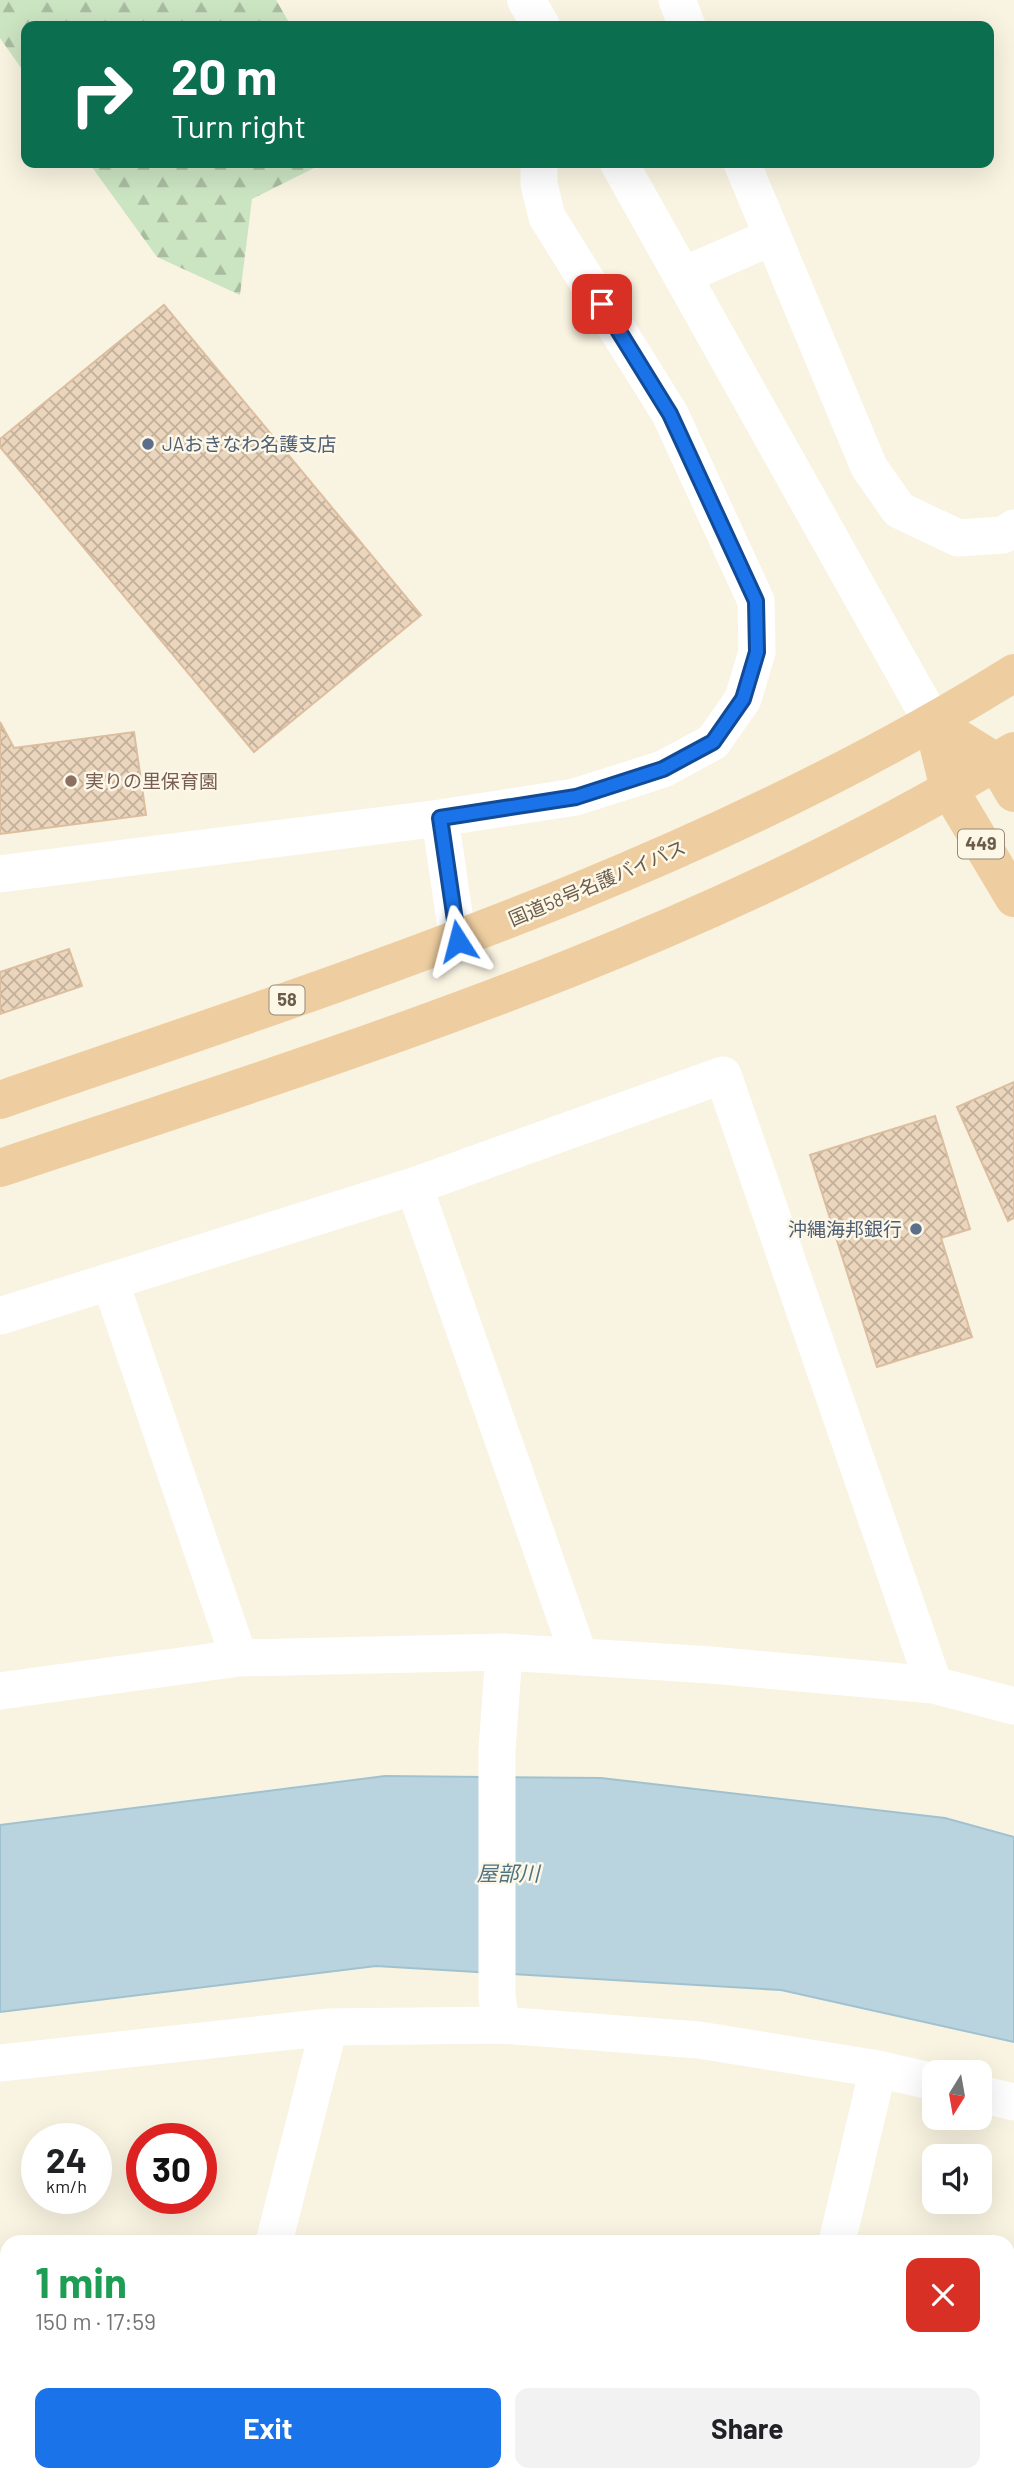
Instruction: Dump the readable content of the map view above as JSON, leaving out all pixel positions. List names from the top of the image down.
{
  "streets": {
    "highway": ["449", "国道58号名護バイパス", "58"]
  },
  "crossings": [
    ["449", "国道58号名護バイパス"]
  ],
  "water": ["屋部川"],
  "places": ["JAおきなわ名護支店", "実りの里保育園", "沖縄海邦銀行"],
  "north": "bottom",
  "page": {
    "turn": ["20 m", "Turn right"],
    "speed": "24 km/h",
    "limit": "30",
    "heading": ["1 min", "150 m · 17:59"],
    "buttons": ["Exit", "Share"]
  }
}
